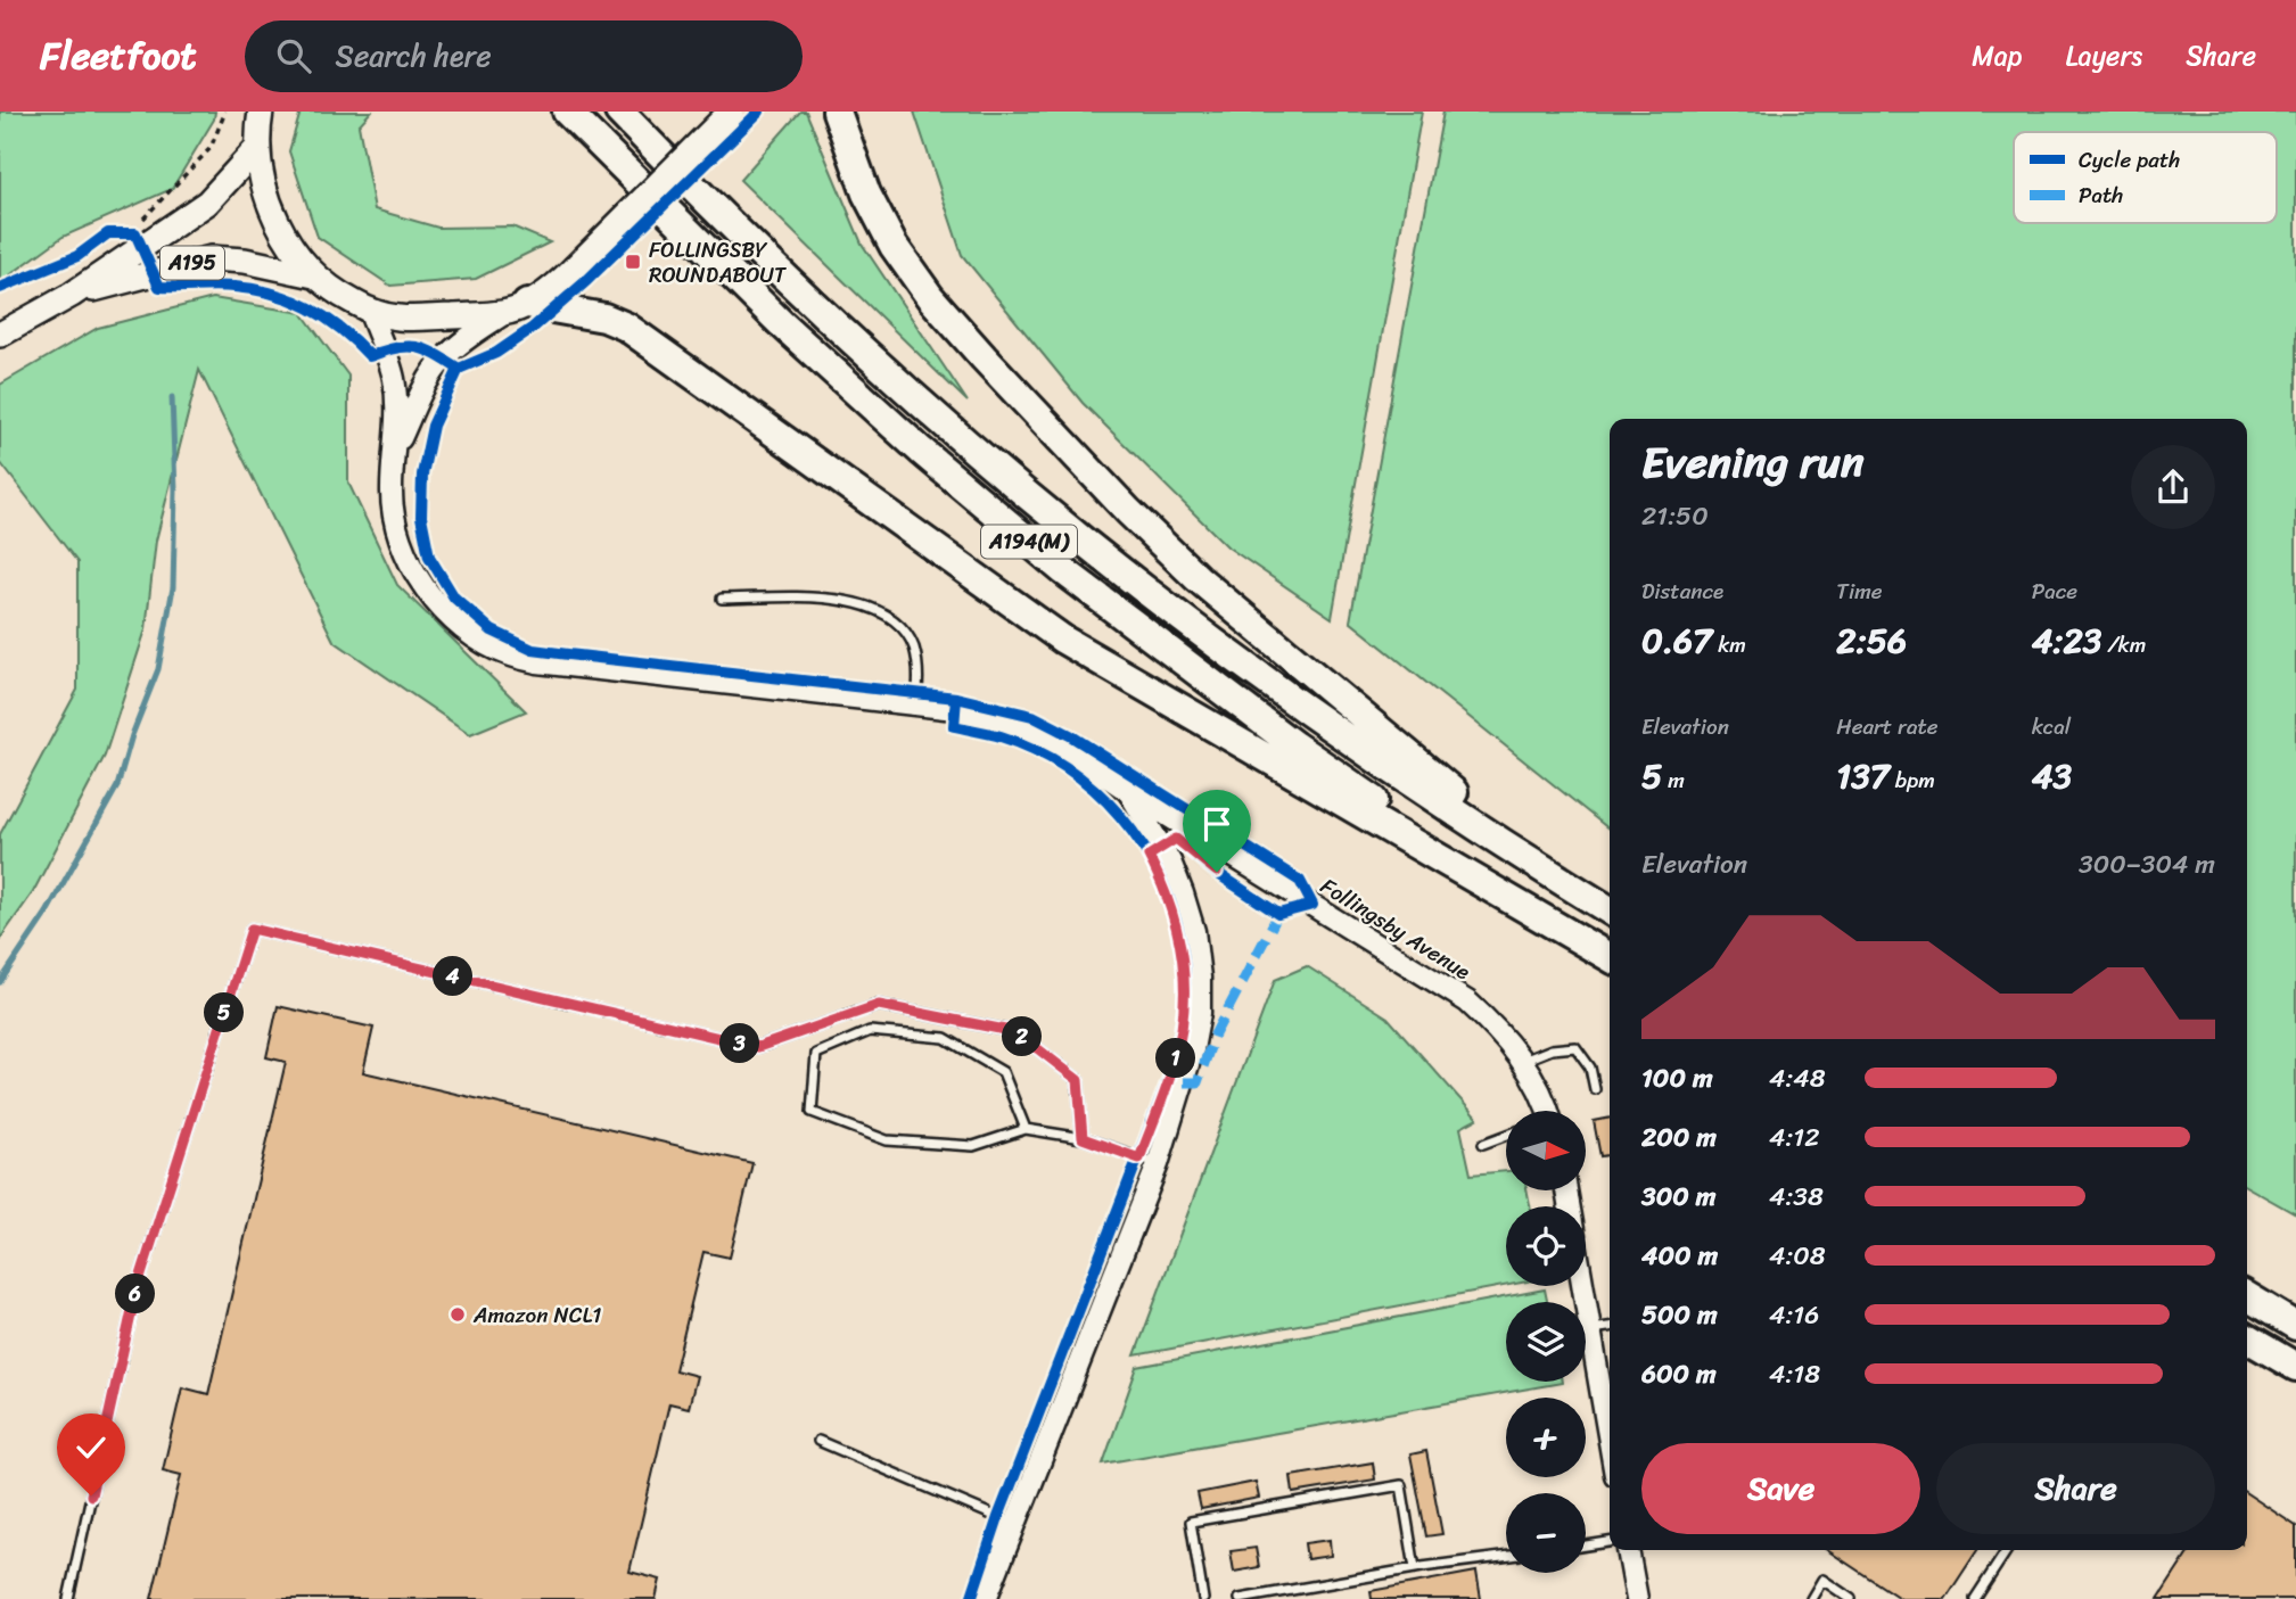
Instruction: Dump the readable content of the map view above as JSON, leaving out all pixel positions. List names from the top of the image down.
{
  "streets": {
    "highway": ["A194(M)"],
    "main road": ["A195"],
    "street": ["Follingsby Avenue"]
  },
  "places": {
    "transit": ["FOLLINGSBY ROUNDABOUT"],
    "other": ["Amazon NCL1"]
  },
  "legend": ["Cycle path", "Path"],
  "north": "right",
  "page": {
    "header": "Fleetfoot",
    "search": "Search here",
    "nav": ["Map", "Layers", "Share"],
    "heading": ["Evening run", "21:50"],
    "stats": [
      ["Distance", "0.67 km"],
      ["Time", "2:56"],
      ["Pace", "4:23 /km"],
      ["Elevation", "5 m"],
      ["Heart rate", "137 bpm"],
      ["kcal", "43"]
    ],
    "chart": ["Elevation", "300–304 m"],
    "pins": [
      "4",
      "5",
      "2",
      "3",
      "1",
      "6"
    ],
    "list": [
      {
        "name": "100 m",
        "note": "4:48"
      },
      {
        "name": "200 m",
        "note": "4:12"
      },
      {
        "name": "300 m",
        "note": "4:38"
      },
      {
        "name": "400 m",
        "note": "4:08"
      },
      {
        "name": "500 m",
        "note": "4:16"
      },
      {
        "name": "600 m",
        "note": "4:18"
      }
    ],
    "map_buttons": ["+", "−"],
    "buttons": ["Save", "Share"]
  }
}
